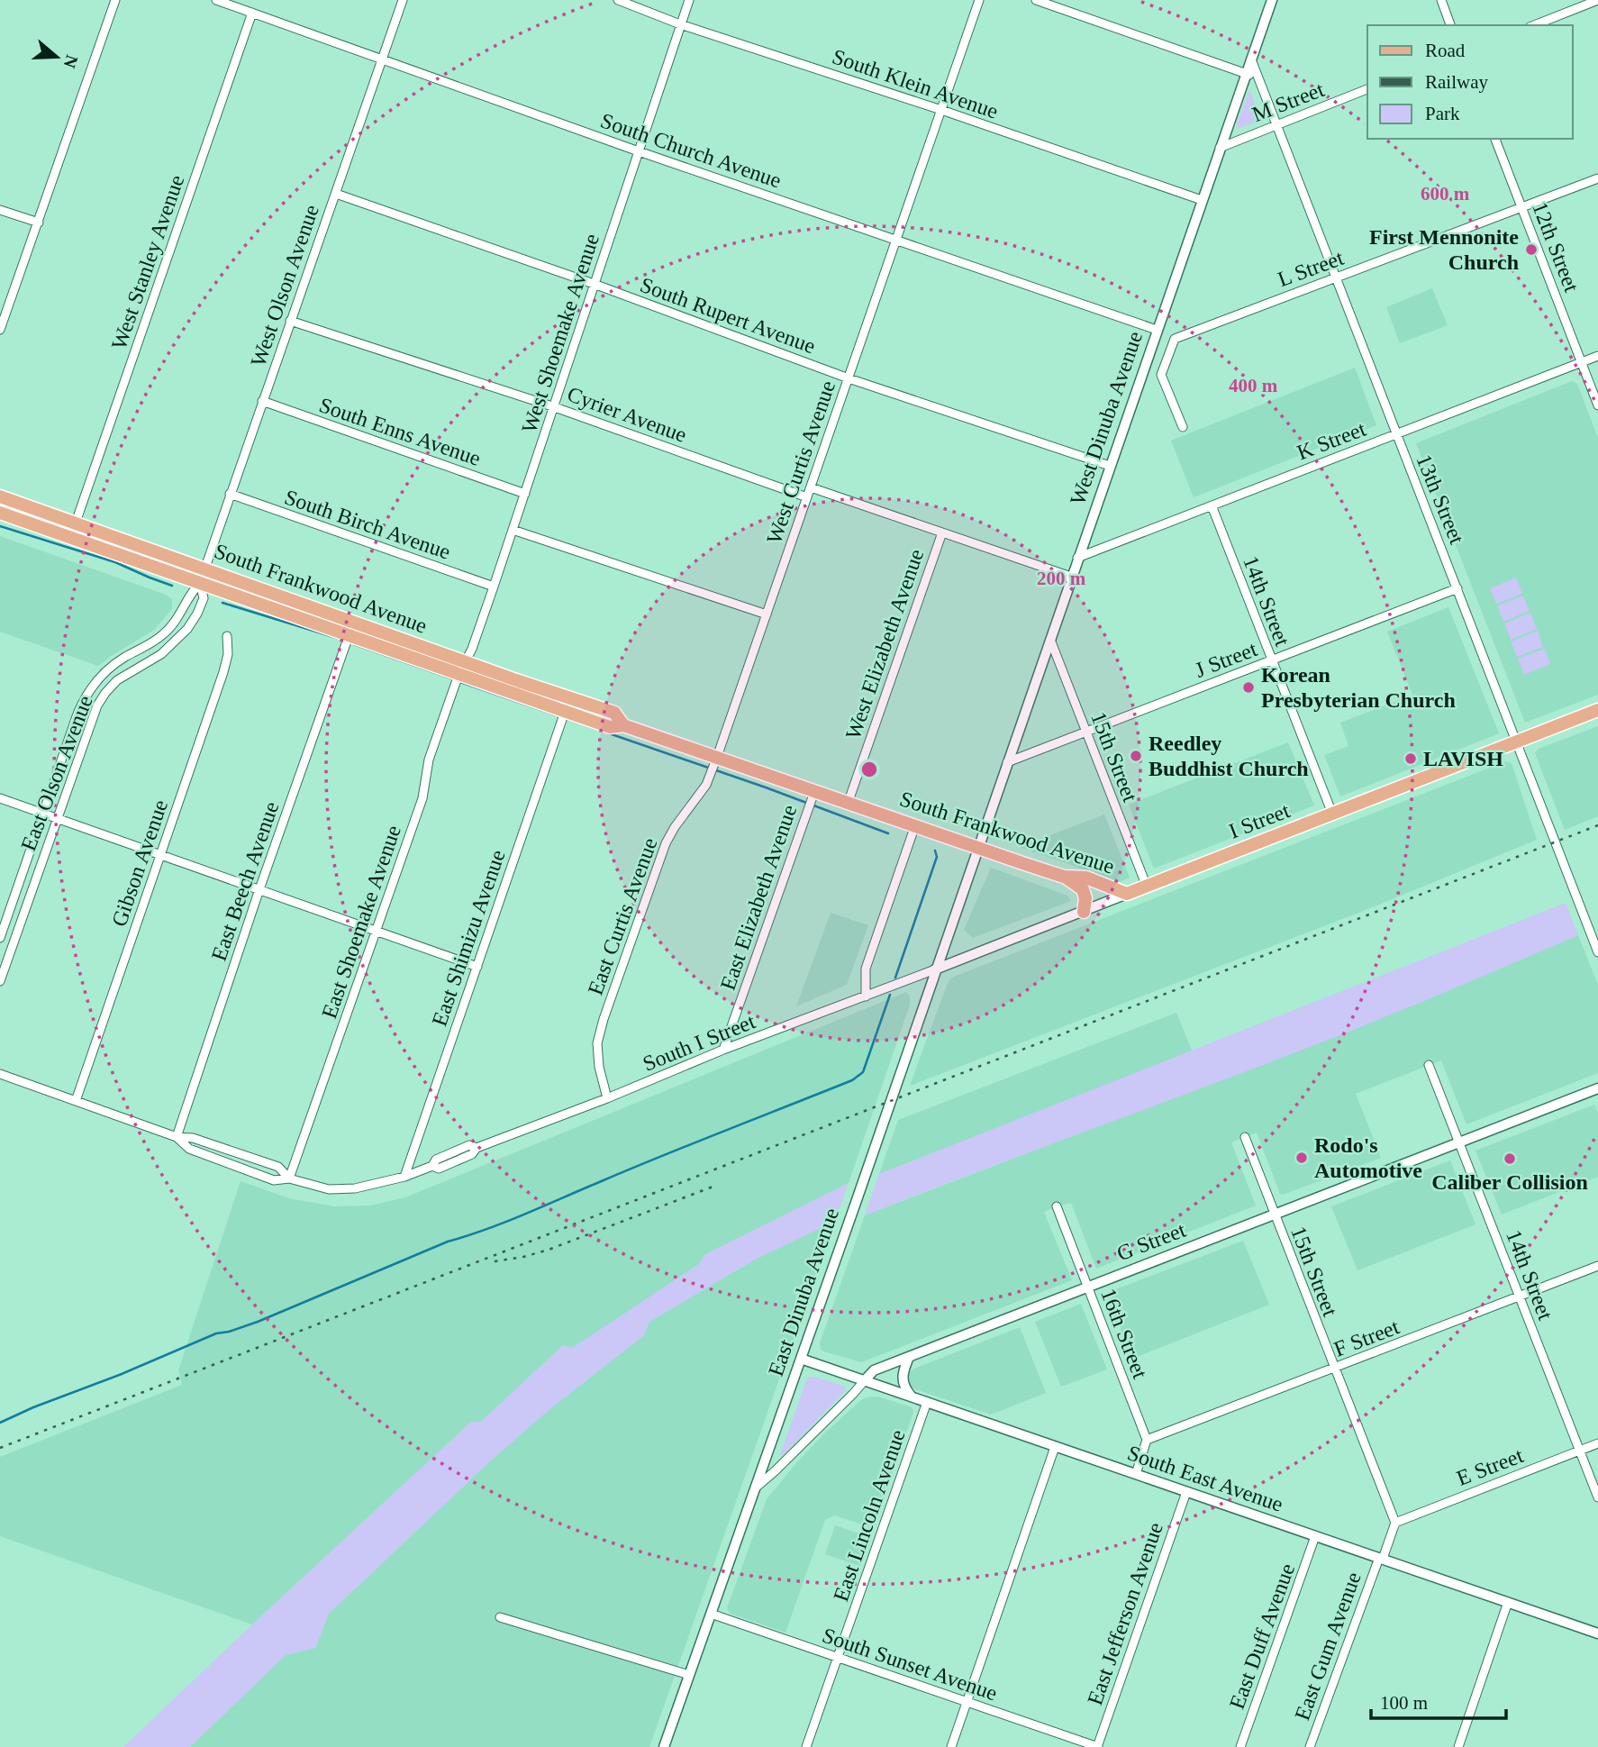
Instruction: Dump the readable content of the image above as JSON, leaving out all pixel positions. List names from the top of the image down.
{
  "streets": {
    "main road": ["South Frankwood Avenue", "I Street"],
    "street": [
      "South Klein Avenue",
      "M Street",
      "South Church Avenue",
      "12th Street",
      "West Stanley Avenue",
      "L Street",
      "West Olson Avenue",
      "South Rupert Avenue",
      "West Shoemake Avenue",
      "Cyrier Avenue",
      "West Dinuba Avenue",
      "South Enns Avenue",
      "K Street",
      "West Curtis Avenue",
      "13th Street",
      "South Birch Avenue",
      "14th Street",
      "West Elizabeth Avenue",
      "J Street",
      "15th Street",
      "East Olson Avenue",
      "Gibson Avenue",
      "East Beech Avenue",
      "East Elizabeth Avenue",
      "East Curtis Avenue",
      "East Shoemake Avenue",
      "East Shimizu Avenue",
      "South I Street",
      "G Street",
      "East Dinuba Avenue",
      "16th Street",
      "F Street",
      "E Street",
      "South East Avenue",
      "East Lincoln Avenue",
      "East Jefferson Avenue",
      "East Duff Avenue",
      "East Gum Avenue",
      "South Sunset Avenue"
    ]
  },
  "crossings": [
    ["South Klein Avenue", "West Shoemake Avenue"],
    ["South Klein Avenue", "West Dinuba Avenue"],
    ["South Klein Avenue", "West Curtis Avenue"],
    ["M Street", "West Dinuba Avenue"],
    ["M Street", "13th Street"],
    ["South Church Avenue", "West Stanley Avenue"],
    ["South Church Avenue", "West Olson Avenue"],
    ["South Church Avenue", "West Shoemake Avenue"],
    ["South Church Avenue", "West Dinuba Avenue"],
    ["South Church Avenue", "West Curtis Avenue"],
    ["12th Street", "L Street"],
    ["12th Street", "K Street"],
    ["West Stanley Avenue", "South Frankwood Avenue"],
    ["L Street", "13th Street"],
    ["West Olson Avenue", "South Rupert Avenue"],
    ["West Olson Avenue", "Cyrier Avenue"],
    ["West Olson Avenue", "South Enns Avenue"],
    ["West Olson Avenue", "South Birch Avenue"],
    ["West Olson Avenue", "South Frankwood Avenue"],
    ["West Olson Avenue", "East Olson Avenue"],
    ["South Rupert Avenue", "West Shoemake Avenue"],
    ["South Rupert Avenue", "West Dinuba Avenue"],
    ["South Rupert Avenue", "West Curtis Avenue"],
    ["West Shoemake Avenue", "Cyrier Avenue"],
    ["West Shoemake Avenue", "South Enns Avenue"],
    ["West Shoemake Avenue", "South Birch Avenue"],
    ["West Shoemake Avenue", "South Frankwood Avenue"],
    ["West Shoemake Avenue", "East Shoemake Avenue"],
    ["Cyrier Avenue", "West Curtis Avenue"],
    ["West Dinuba Avenue", "K Street"],
    ["West Dinuba Avenue", "13th Street"],
    ["West Dinuba Avenue", "South Frankwood Avenue"],
    ["West Dinuba Avenue", "J Street"],
    ["West Dinuba Avenue", "15th Street"],
    ["West Dinuba Avenue", "East Dinuba Avenue"],
    ["K Street", "13th Street"],
    ["K Street", "14th Street"],
    ["West Curtis Avenue", "South Frankwood Avenue"],
    ["West Curtis Avenue", "East Curtis Avenue"],
    ["13th Street", "J Street"],
    ["13th Street", "I Street"],
    ["South Frankwood Avenue", "West Elizabeth Avenue"],
    ["South Frankwood Avenue", "East Olson Avenue"],
    ["South Frankwood Avenue", "I Street"],
    ["South Frankwood Avenue", "East Beech Avenue"],
    ["South Frankwood Avenue", "East Elizabeth Avenue"],
    ["South Frankwood Avenue", "East Curtis Avenue"],
    ["South Frankwood Avenue", "East Shoemake Avenue"],
    ["South Frankwood Avenue", "East Shimizu Avenue"],
    ["South Frankwood Avenue", "East Dinuba Avenue"],
    ["14th Street", "J Street"],
    ["14th Street", "I Street"],
    ["14th Street", "G Street"],
    ["14th Street", "F Street"],
    ["14th Street", "E Street"],
    ["J Street", "15th Street"],
    ["15th Street", "I Street"],
    ["15th Street", "G Street"],
    ["15th Street", "F Street"],
    ["15th Street", "E Street"],
    ["I Street", "South I Street"],
    ["I Street", "East Dinuba Avenue"],
    ["East Elizabeth Avenue", "South I Street"],
    ["East Curtis Avenue", "South I Street"],
    ["East Shoemake Avenue", "South I Street"],
    ["East Shimizu Avenue", "South I Street"],
    ["South I Street", "East Dinuba Avenue"],
    ["G Street", "East Dinuba Avenue"],
    ["G Street", "16th Street"],
    ["G Street", "South East Avenue"],
    ["East Dinuba Avenue", "South East Avenue"],
    ["East Dinuba Avenue", "South Sunset Avenue"],
    ["16th Street", "F Street"],
    ["South East Avenue", "East Lincoln Avenue"],
    ["South East Avenue", "East Jefferson Avenue"],
    ["South East Avenue", "East Duff Avenue"],
    ["South East Avenue", "East Gum Avenue"],
    ["East Lincoln Avenue", "South Sunset Avenue"],
    ["East Jefferson Avenue", "South Sunset Avenue"]
  ],
  "places": [
    "First Mennonite Church",
    "Korean Presbyterian Church",
    "Reedley Buddhist Church",
    "LAVISH",
    "Rodo's Automotive",
    "Caliber Collision"
  ],
  "legend": ["Road", "Railway", "Park"],
  "scale_bar": "100 m",
  "north": "right",
  "rings": ["600 m", "400 m", "200 m"]
}
